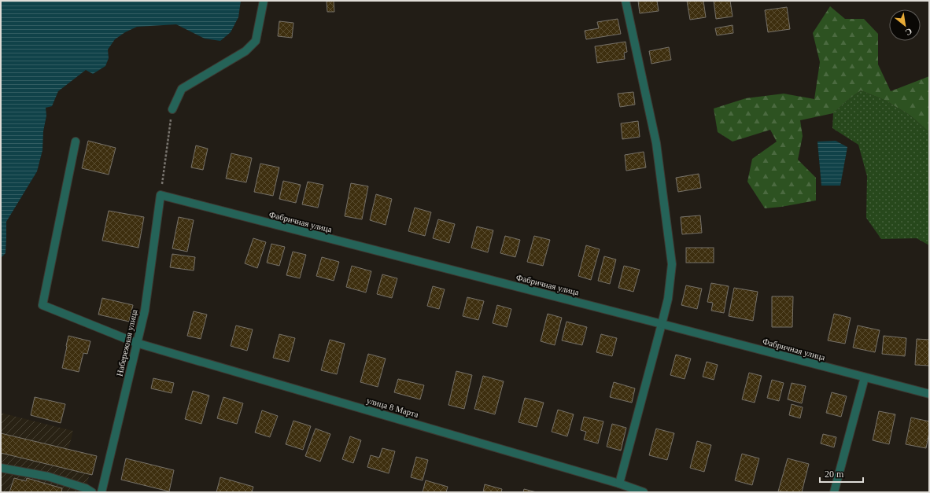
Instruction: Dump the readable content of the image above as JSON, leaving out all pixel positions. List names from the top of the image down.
{
  "streets": {
    "street": ["Фабричная улица", "Набережная улица", "улица 8 Марта"]
  },
  "crossings": [
    ["Фабричная улица", "Набережная улица"],
    ["Набережная улица", "улица 8 Марта"]
  ],
  "scale_bar": "20 m",
  "north": "bottom right"
}
